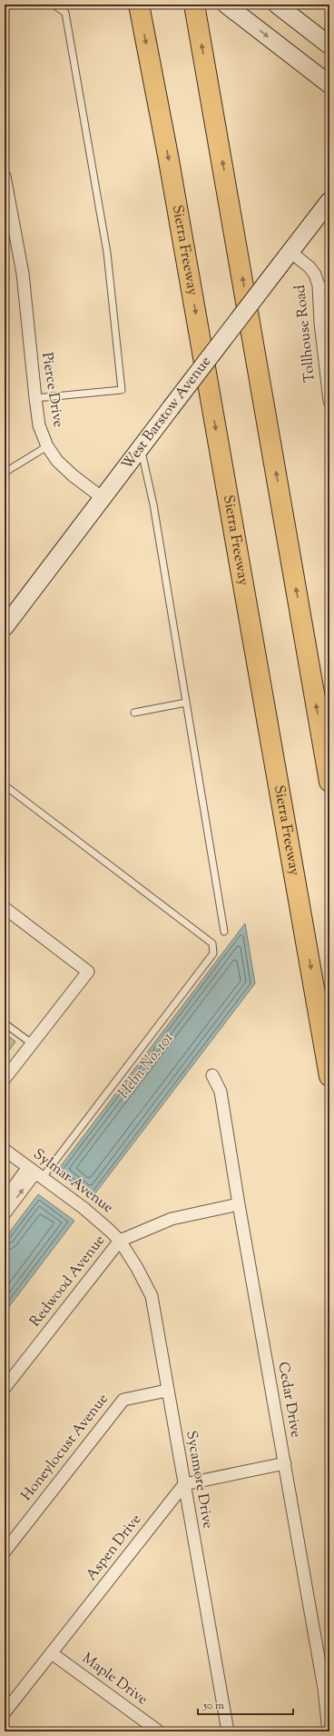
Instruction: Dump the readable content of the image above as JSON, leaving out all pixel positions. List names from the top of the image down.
{
  "streets": {
    "highway": ["Sierra Freeway"],
    "main road": ["West Barstow Avenue"],
    "street": [
      "Tollhouse Road",
      "Pierce Drive",
      "Sylmar Avenue",
      "Redwood Avenue",
      "Cedar Drive",
      "Honeylocust Avenue",
      "Sycamore Drive",
      "Aspen Drive",
      "Maple Drive"
    ]
  },
  "crossings": [
    ["Tollhouse Road", "West Barstow Avenue"],
    ["Pierce Drive", "West Barstow Avenue"],
    ["Sylmar Avenue", "Redwood Avenue"],
    ["Sylmar Avenue", "Sycamore Drive"],
    ["Redwood Avenue", "Cedar Drive"],
    ["Redwood Avenue", "Sycamore Drive"],
    ["Honeylocust Avenue", "Sycamore Drive"],
    ["Sycamore Drive", "Aspen Drive"],
    ["Aspen Drive", "Maple Drive"]
  ],
  "water": ["Helm No. 101"],
  "scale_bar": "50 m"
}
